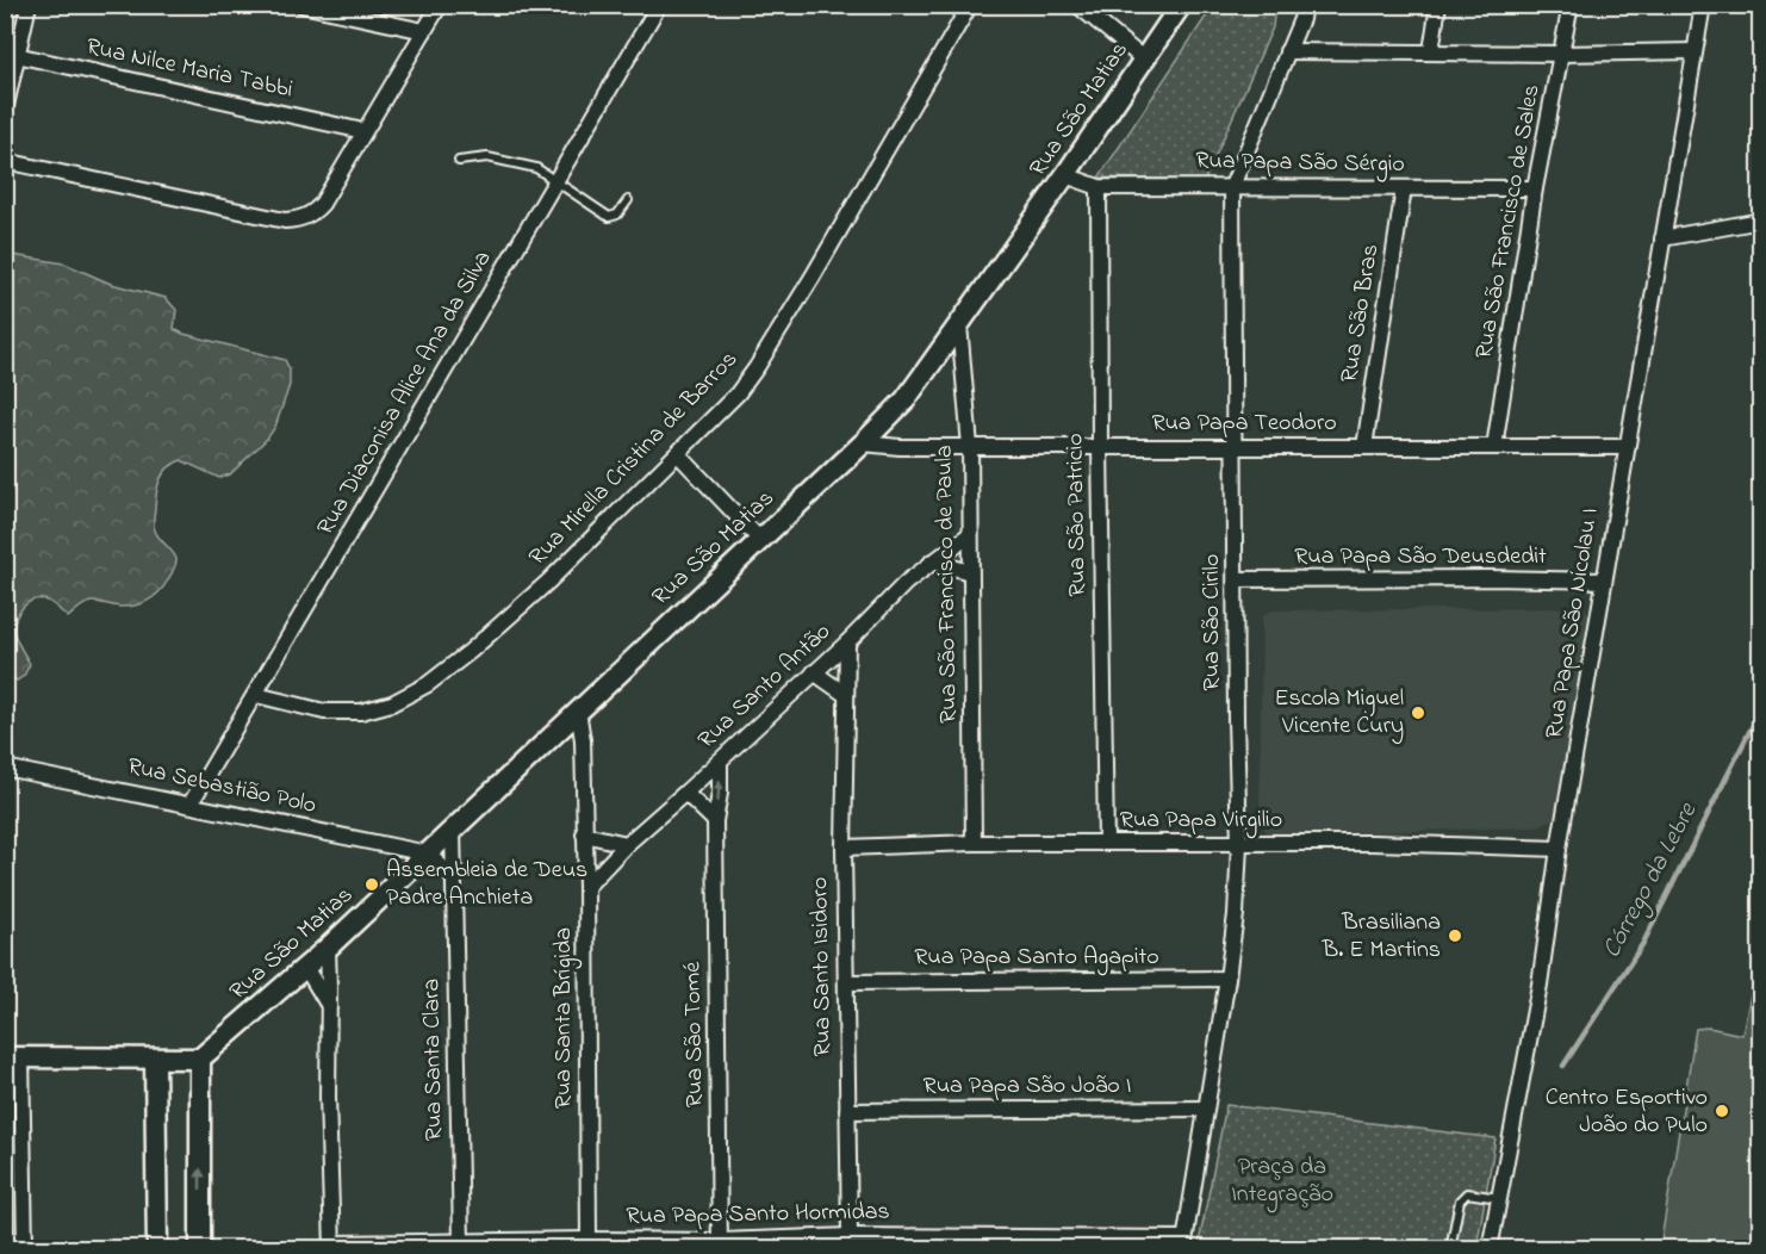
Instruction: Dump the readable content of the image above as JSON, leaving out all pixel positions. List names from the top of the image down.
{
  "streets": {
    "street": [
      "Rua Nilce Maria Tabbi",
      "Rua São Matias",
      "Rua Papa São Sérgio",
      "Rua São Francisco de Sales",
      "Rua São Bras",
      "Rua Diaconisa Alice Ana da Silva",
      "Rua Papa Teodoro",
      "Rua Mirella Cristina de Barros",
      "Rua São Patricio",
      "Rua Papa São Deusdedit",
      "Rua São Francisco de Paula",
      "Rua São Cirilo",
      "Rua Papa São Nicolau I",
      "Rua Santo Antão",
      "Rua Sebastião Polo",
      "Rua Papa Virgilio",
      "Rua Papa Santo Agapito",
      "Rua Santo Isidoro",
      "Rua Santa Brígida",
      "Rua São Tomé",
      "Rua Santa Clara",
      "Rua Papa São João I",
      "Rua Papa Santo Hormidas"
    ]
  },
  "crossings": [
    ["Rua São Matias", "Rua Papa São Sérgio"],
    ["Rua São Matias", "Rua Papa Teodoro"],
    ["Rua São Matias", "Rua São Francisco de Paula"],
    ["Rua São Matias", "Rua Sebastião Polo"],
    ["Rua São Matias", "Rua Santa Brígida"],
    ["Rua São Matias", "Rua Santa Clara"],
    ["Rua Papa São Sérgio", "Rua São Francisco de Sales"],
    ["Rua Papa São Sérgio", "Rua São Bras"],
    ["Rua Papa São Sérgio", "Rua São Patricio"],
    ["Rua Papa São Sérgio", "Rua São Cirilo"],
    ["Rua São Francisco de Sales", "Rua Papa Teodoro"],
    ["Rua São Bras", "Rua Papa Teodoro"],
    ["Rua Diaconisa Alice Ana da Silva", "Rua Mirella Cristina de Barros"],
    ["Rua Diaconisa Alice Ana da Silva", "Rua Sebastião Polo"],
    ["Rua Papa Teodoro", "Rua São Patricio"],
    ["Rua Papa Teodoro", "Rua São Francisco de Paula"],
    ["Rua Papa Teodoro", "Rua São Cirilo"],
    ["Rua Papa Teodoro", "Rua Papa São Nicolau I"],
    ["Rua São Patricio", "Rua Papa Virgilio"],
    ["Rua Papa São Deusdedit", "Rua São Cirilo"],
    ["Rua Papa São Deusdedit", "Rua Papa São Nicolau I"],
    ["Rua São Francisco de Paula", "Rua Santo Antão"],
    ["Rua São Francisco de Paula", "Rua Papa Virgilio"],
    ["Rua São Cirilo", "Rua Papa Virgilio"],
    ["Rua São Cirilo", "Rua Papa Santo Agapito"],
    ["Rua São Cirilo", "Rua Papa São João I"],
    ["Rua São Cirilo", "Rua Papa Santo Hormidas"],
    ["Rua Papa São Nicolau I", "Rua Papa Virgilio"],
    ["Rua Santo Antão", "Rua Santo Isidoro"],
    ["Rua Santo Antão", "Rua Santa Brígida"],
    ["Rua Santo Antão", "Rua São Tomé"],
    ["Rua Papa Virgilio", "Rua Santo Isidoro"],
    ["Rua Papa Santo Agapito", "Rua Santo Isidoro"],
    ["Rua Santo Isidoro", "Rua Papa São João I"],
    ["Rua Santo Isidoro", "Rua Papa Santo Hormidas"],
    ["Rua Santa Brígida", "Rua Papa Santo Hormidas"],
    ["Rua São Tomé", "Rua Papa Santo Hormidas"],
    ["Rua Santa Clara", "Rua Papa Santo Hormidas"]
  ],
  "water": ["Córrego da Lebre"],
  "parks": ["Praça da Integração"],
  "places": [
    "Escola Miguel Vicente Cury",
    "Assembleia de Deus Padre Anchieta",
    "Brasiliana B. E Martins",
    "Centro Esportivo João do Pulo"
  ]
}
